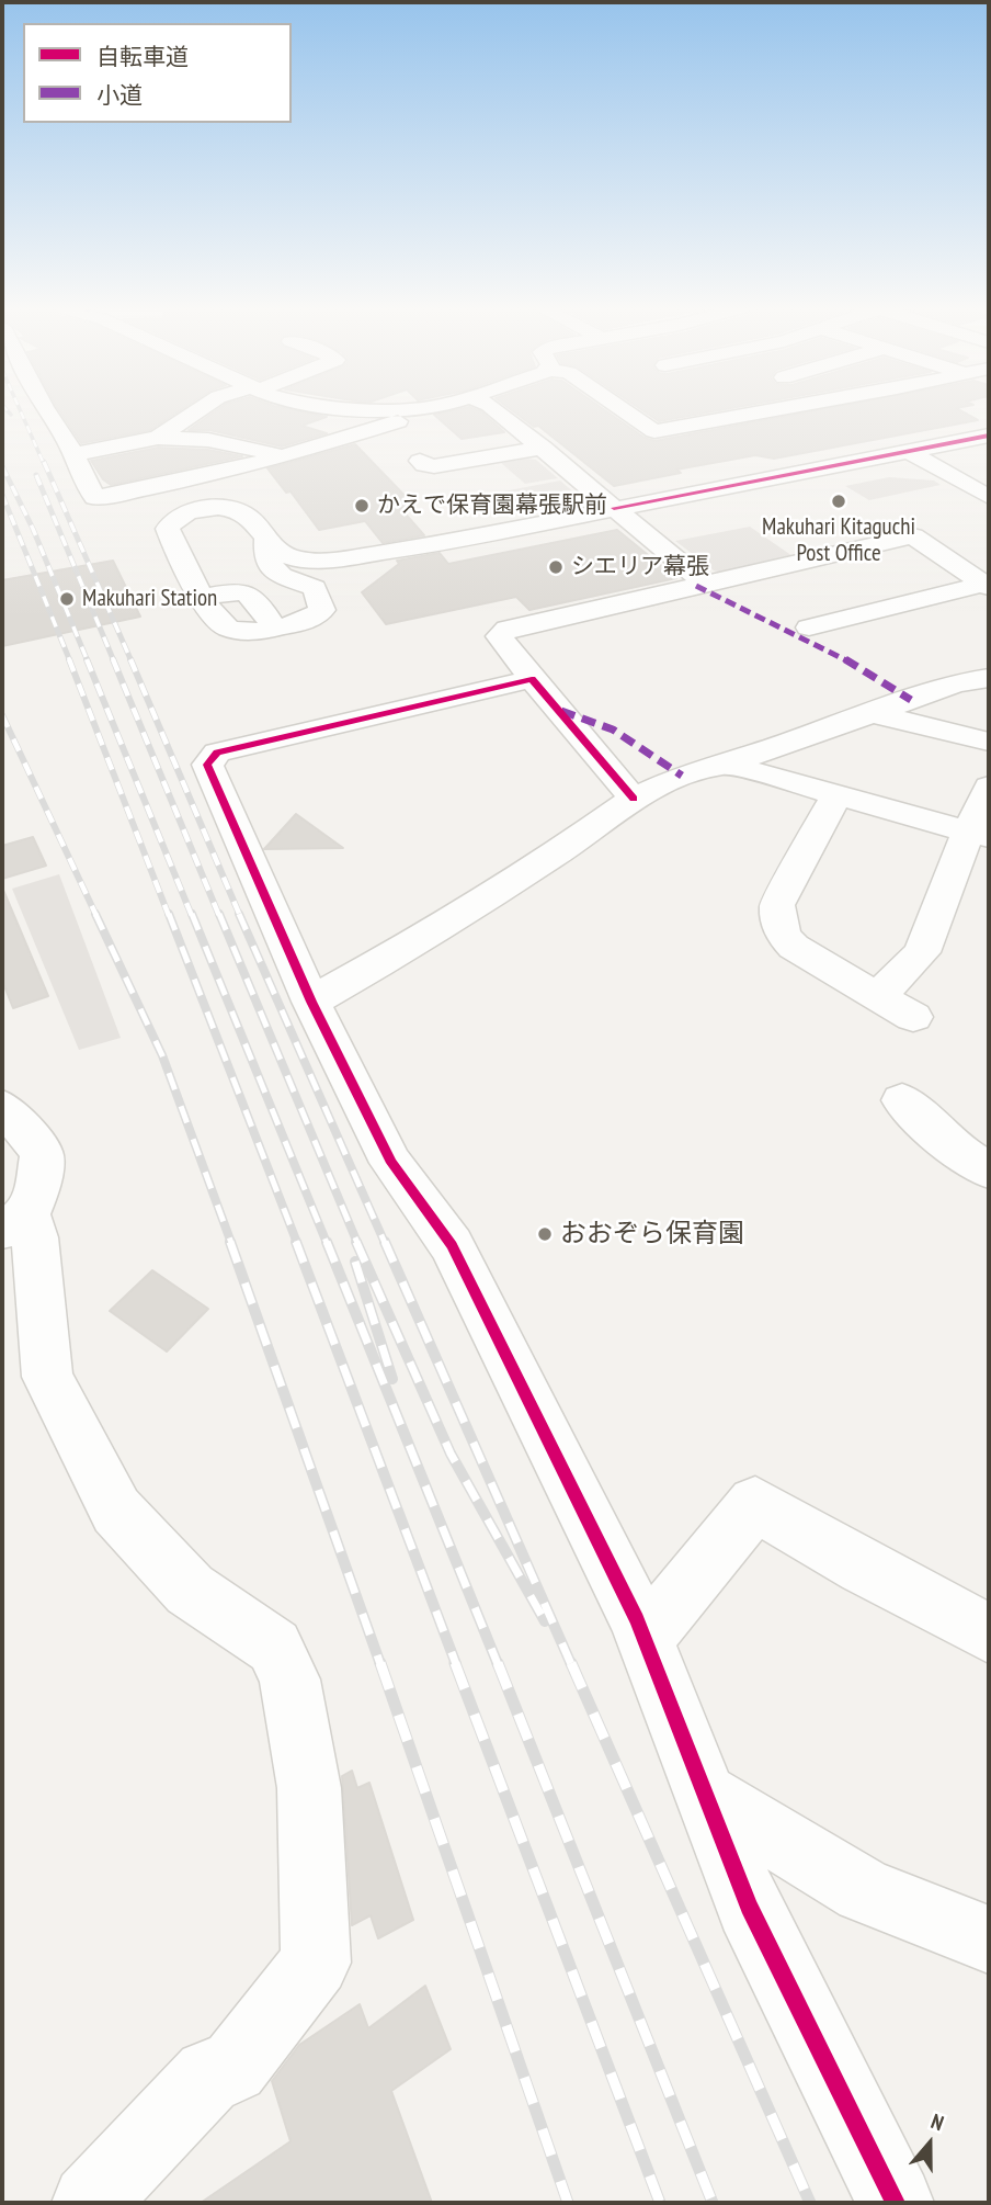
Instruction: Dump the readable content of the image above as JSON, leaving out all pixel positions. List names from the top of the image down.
{
  "places": [
    "Makuhari Kitaguchi Post Office",
    "かえで保育園幕張駅前",
    "シエリア幕張",
    "Makuhari Station",
    "おおぞら保育園"
  ],
  "legend": ["自転車道", "小道"],
  "north": "top"
}
